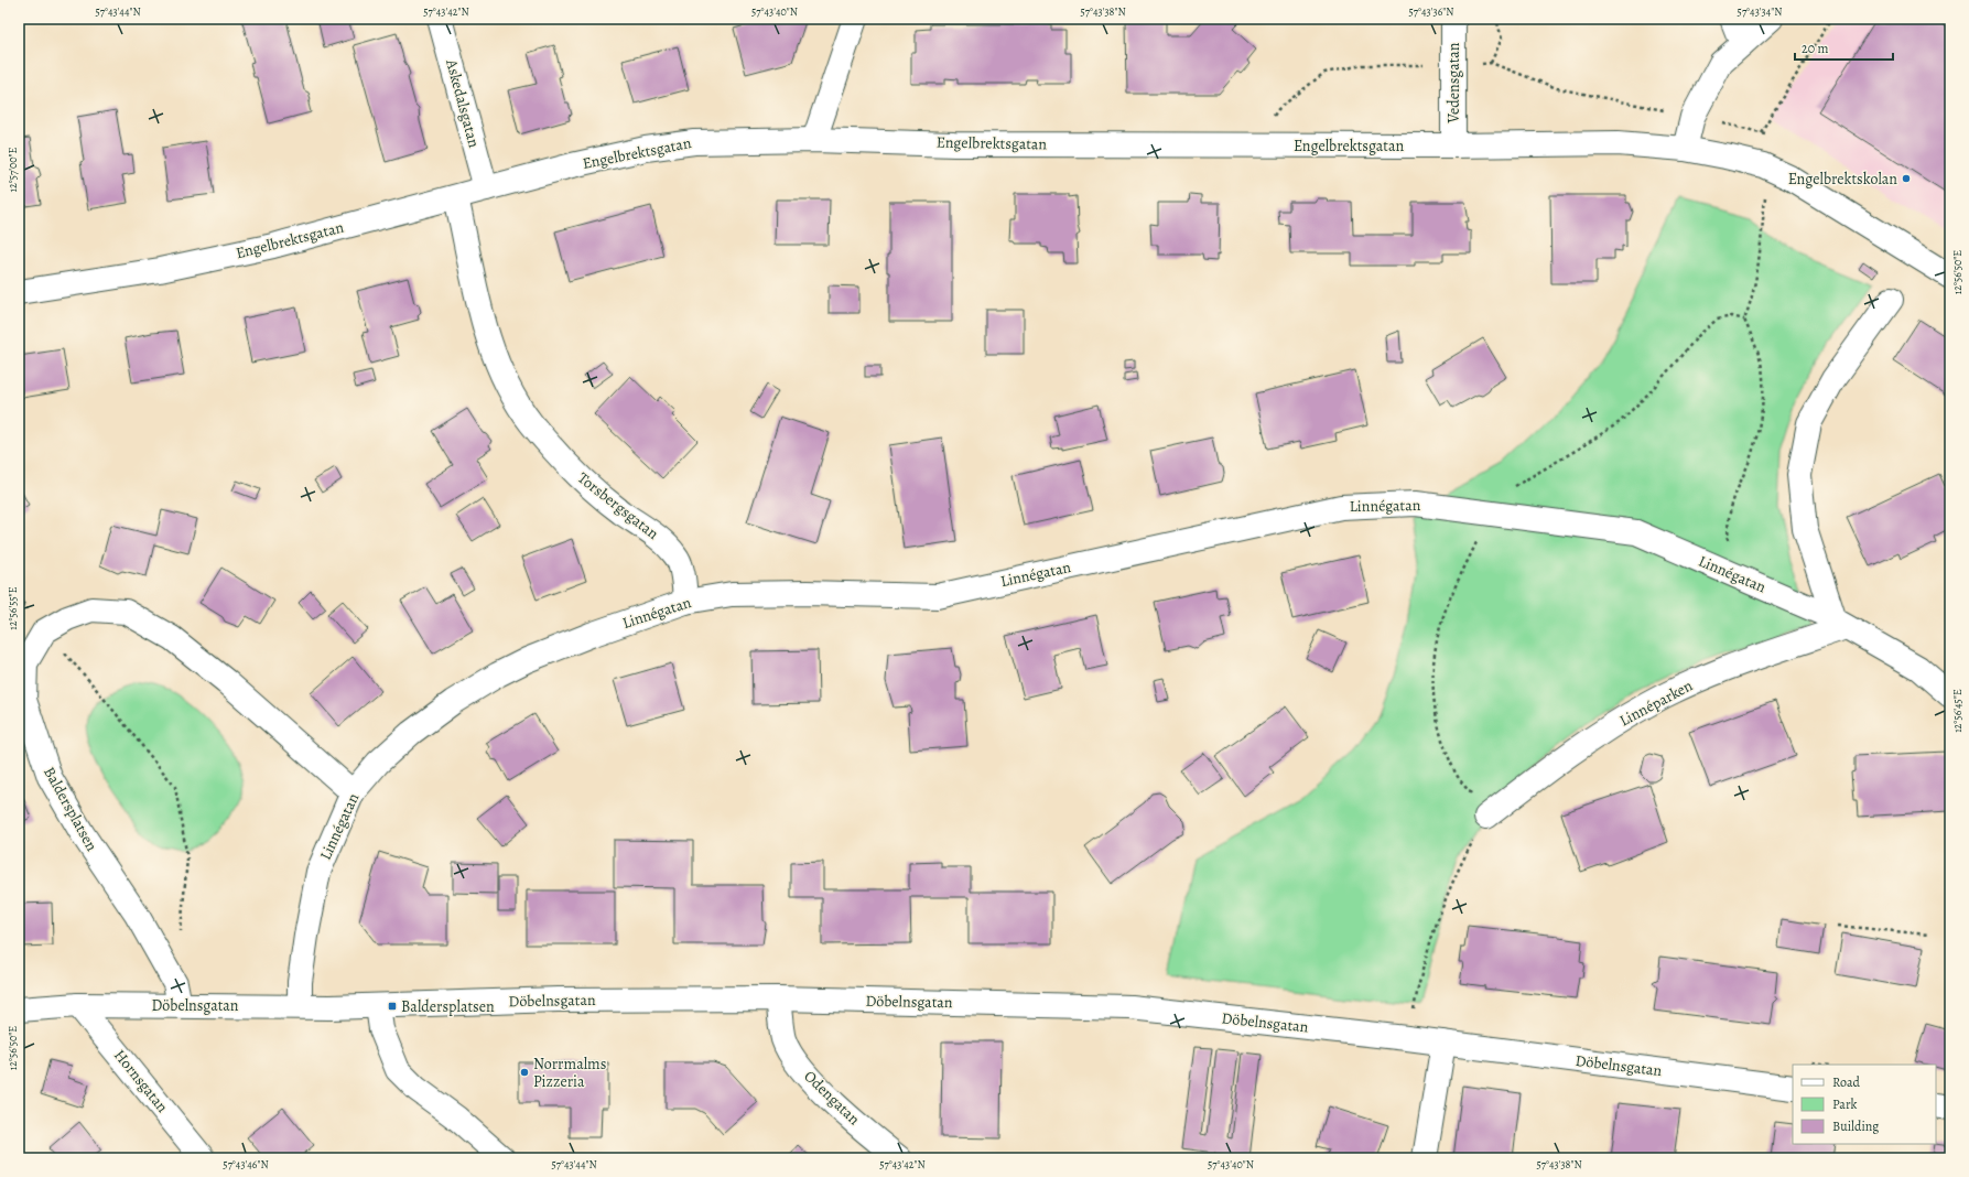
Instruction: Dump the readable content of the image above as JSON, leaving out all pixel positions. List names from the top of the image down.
{
  "streets": {
    "street": [
      "Vedensgatan",
      "Askedalsgatan",
      "Engelbrektsgatan",
      "Torsbergsgatan",
      "Linnégatan",
      "Linnéparken",
      "Baldersplatsen",
      "Döbelnsgatan",
      "Hornsgatan",
      "Odengatan"
    ]
  },
  "crossings": [
    ["Vedensgatan", "Engelbrektsgatan"],
    ["Askedalsgatan", "Engelbrektsgatan"],
    ["Engelbrektsgatan", "Torsbergsgatan"],
    ["Torsbergsgatan", "Linnégatan"],
    ["Linnégatan", "Linnéparken"],
    ["Linnégatan", "Baldersplatsen"],
    ["Linnégatan", "Döbelnsgatan"],
    ["Baldersplatsen", "Döbelnsgatan"],
    ["Döbelnsgatan", "Hornsgatan"],
    ["Döbelnsgatan", "Odengatan"]
  ],
  "places": {
    "other": ["Engelbrektskolan", "Norrmalms Pizzeria"],
    "transit": ["Baldersplatsen"]
  },
  "legend": ["Road", "Park", "Building"],
  "scale_bar": "20 m",
  "coordinates": [
    "57°43'44\"N",
    "57°43'42\"N",
    "57°43'40\"N",
    "57°43'38\"N",
    "57°43'36\"N",
    "57°43'34\"N",
    "12°57'00\"E",
    "12°56'50\"E",
    "12°56'55\"E",
    "12°56'45\"E",
    "57°43'46\"N"
  ]
}
